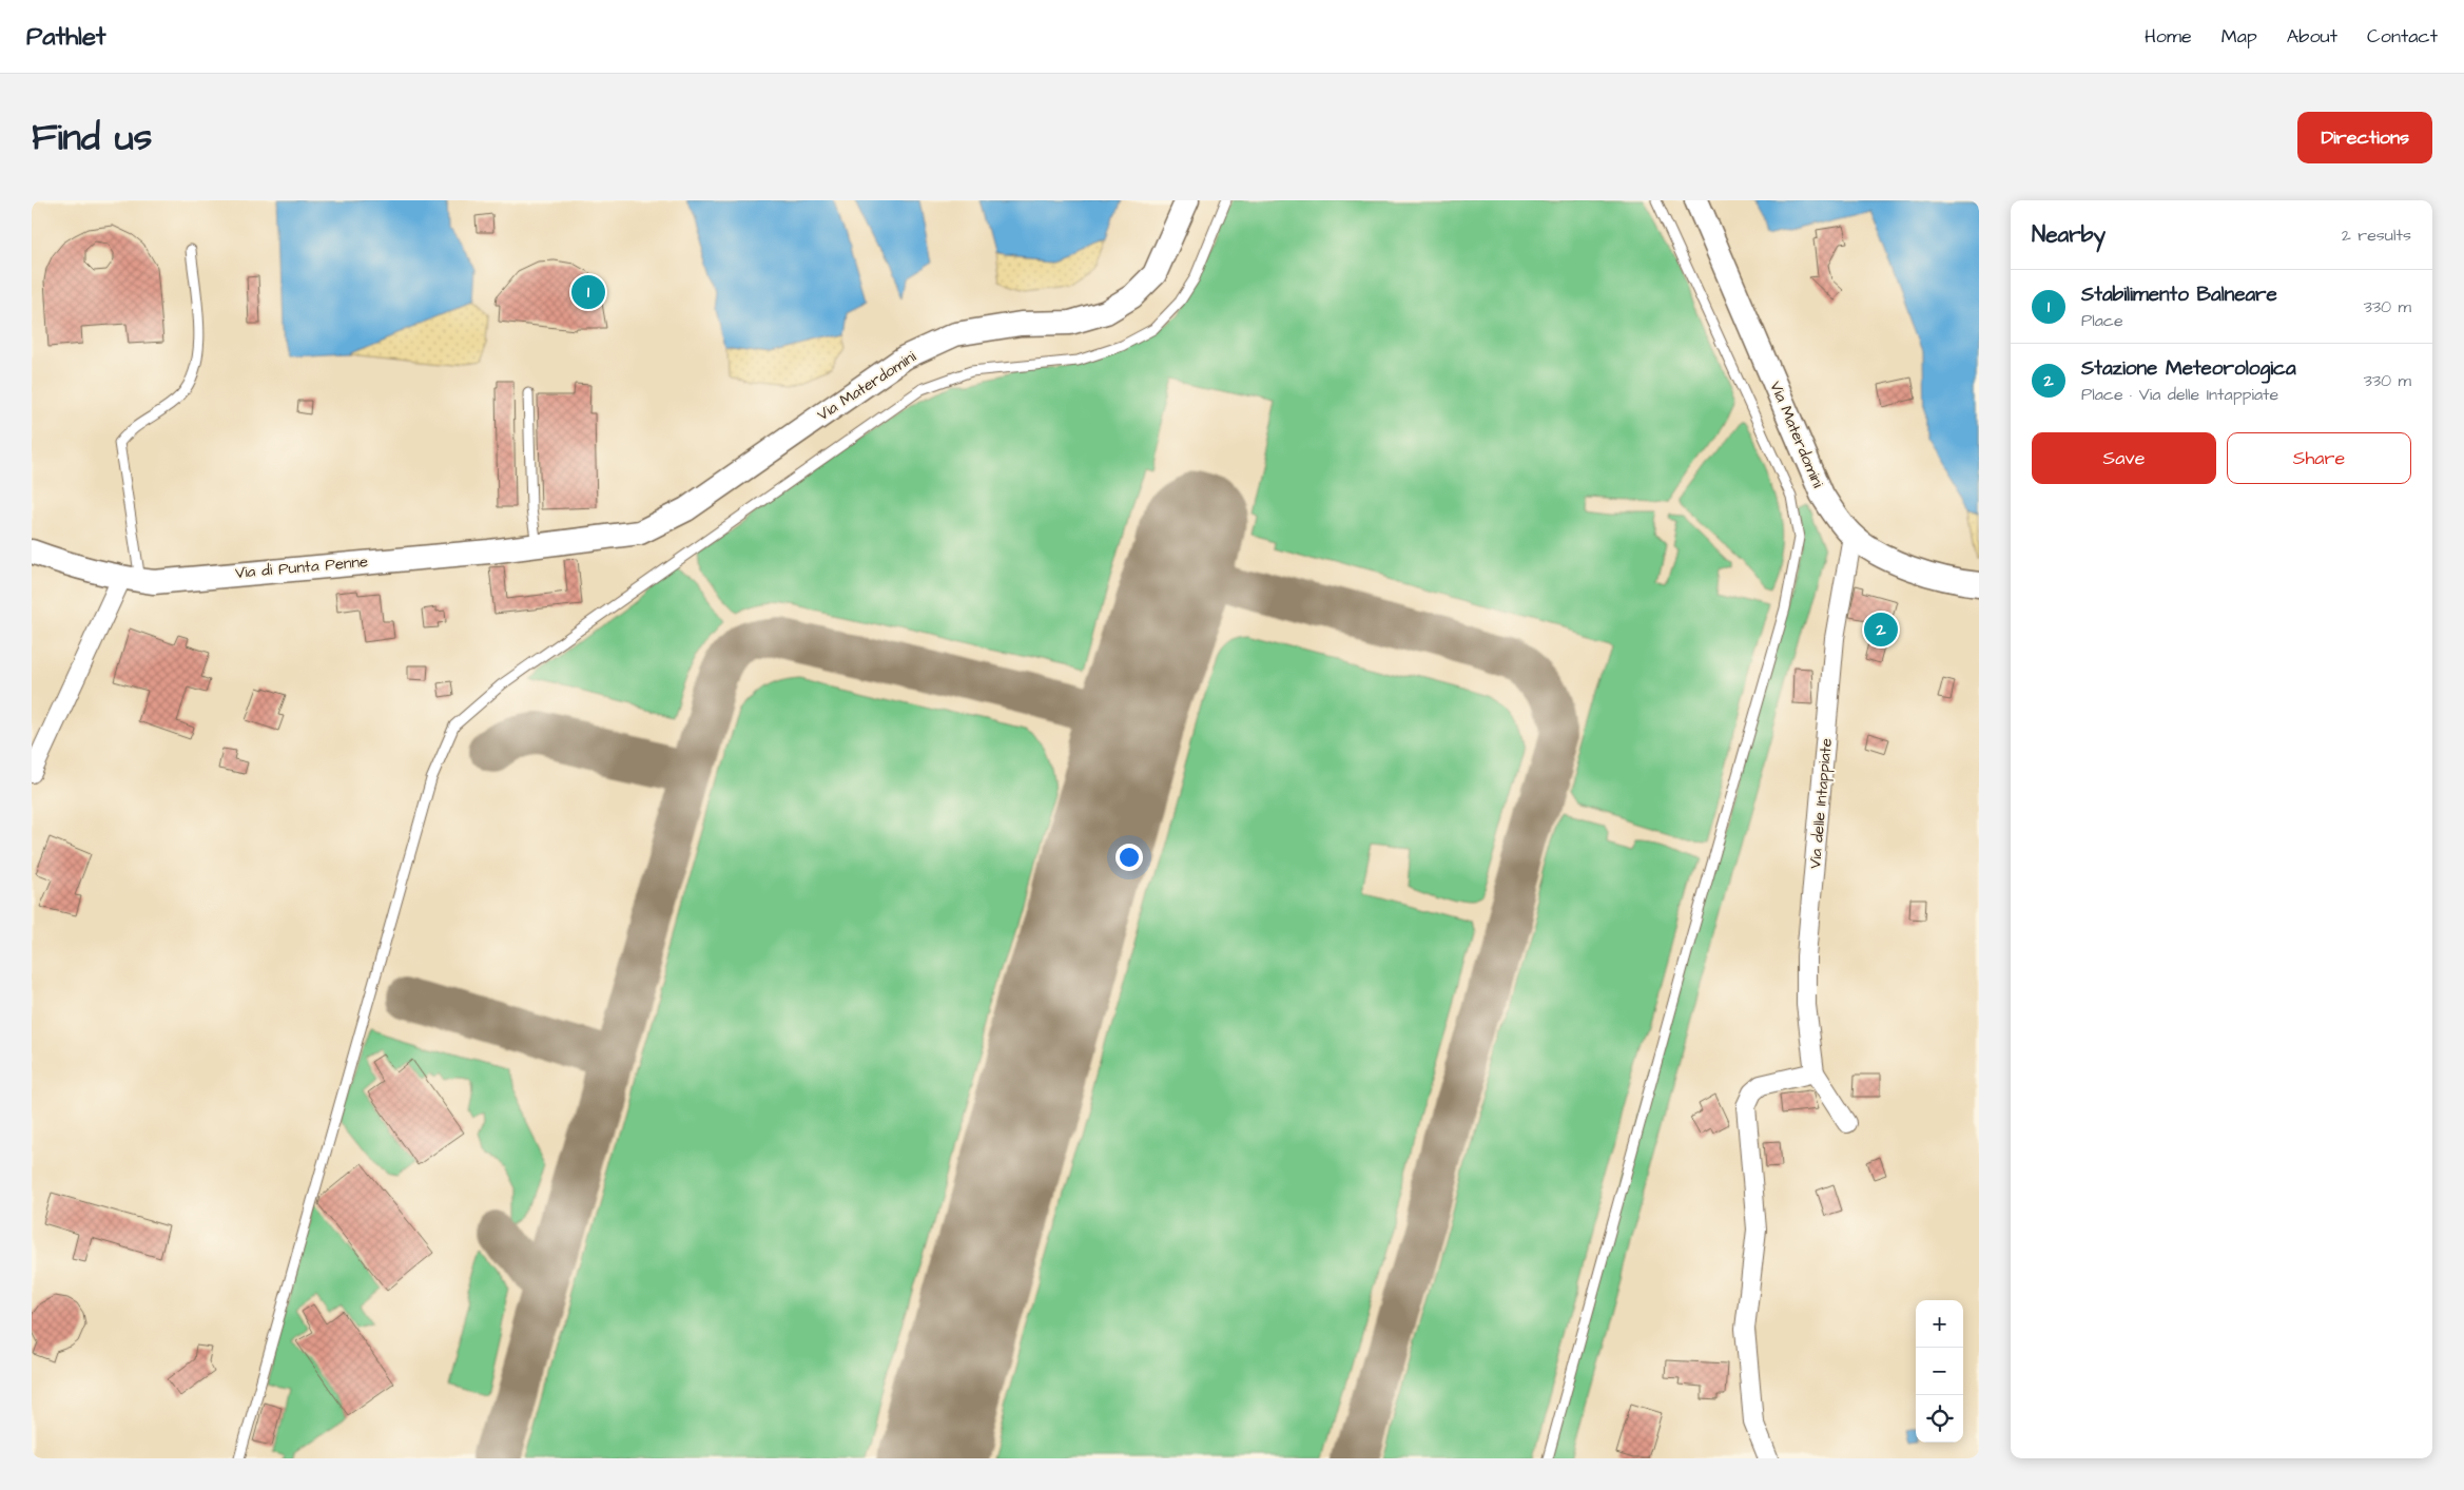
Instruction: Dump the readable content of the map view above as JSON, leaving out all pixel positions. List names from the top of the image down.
{
  "streets": {
    "street": ["Via Materdomini", "Via di Punta Penne", "Via delle Intappiate"]
  },
  "crossings": [
    ["Via Materdomini", "Via di Punta Penne"],
    ["Via Materdomini", "Via delle Intappiate"]
  ],
  "page": {
    "header": "Pathlet",
    "nav": [
      "Home",
      "Map",
      "About",
      "Contact"
    ],
    "title": "Find us",
    "buttons": [
      "Directions",
      ["Save", "Share"]
    ],
    "heading": ["Nearby", "2 results"],
    "list": [
      {
        "mark": "1",
        "name": "Stabilimento Balneare",
        "note": "Place",
        "value": "330 m"
      },
      {
        "mark": "2",
        "name": "Stazione Meteorologica",
        "note": "Place · Via delle Intappiate",
        "value": "330 m"
      }
    ],
    "pins": ["1", "2"],
    "map_buttons": ["+", "−"]
  }
}
